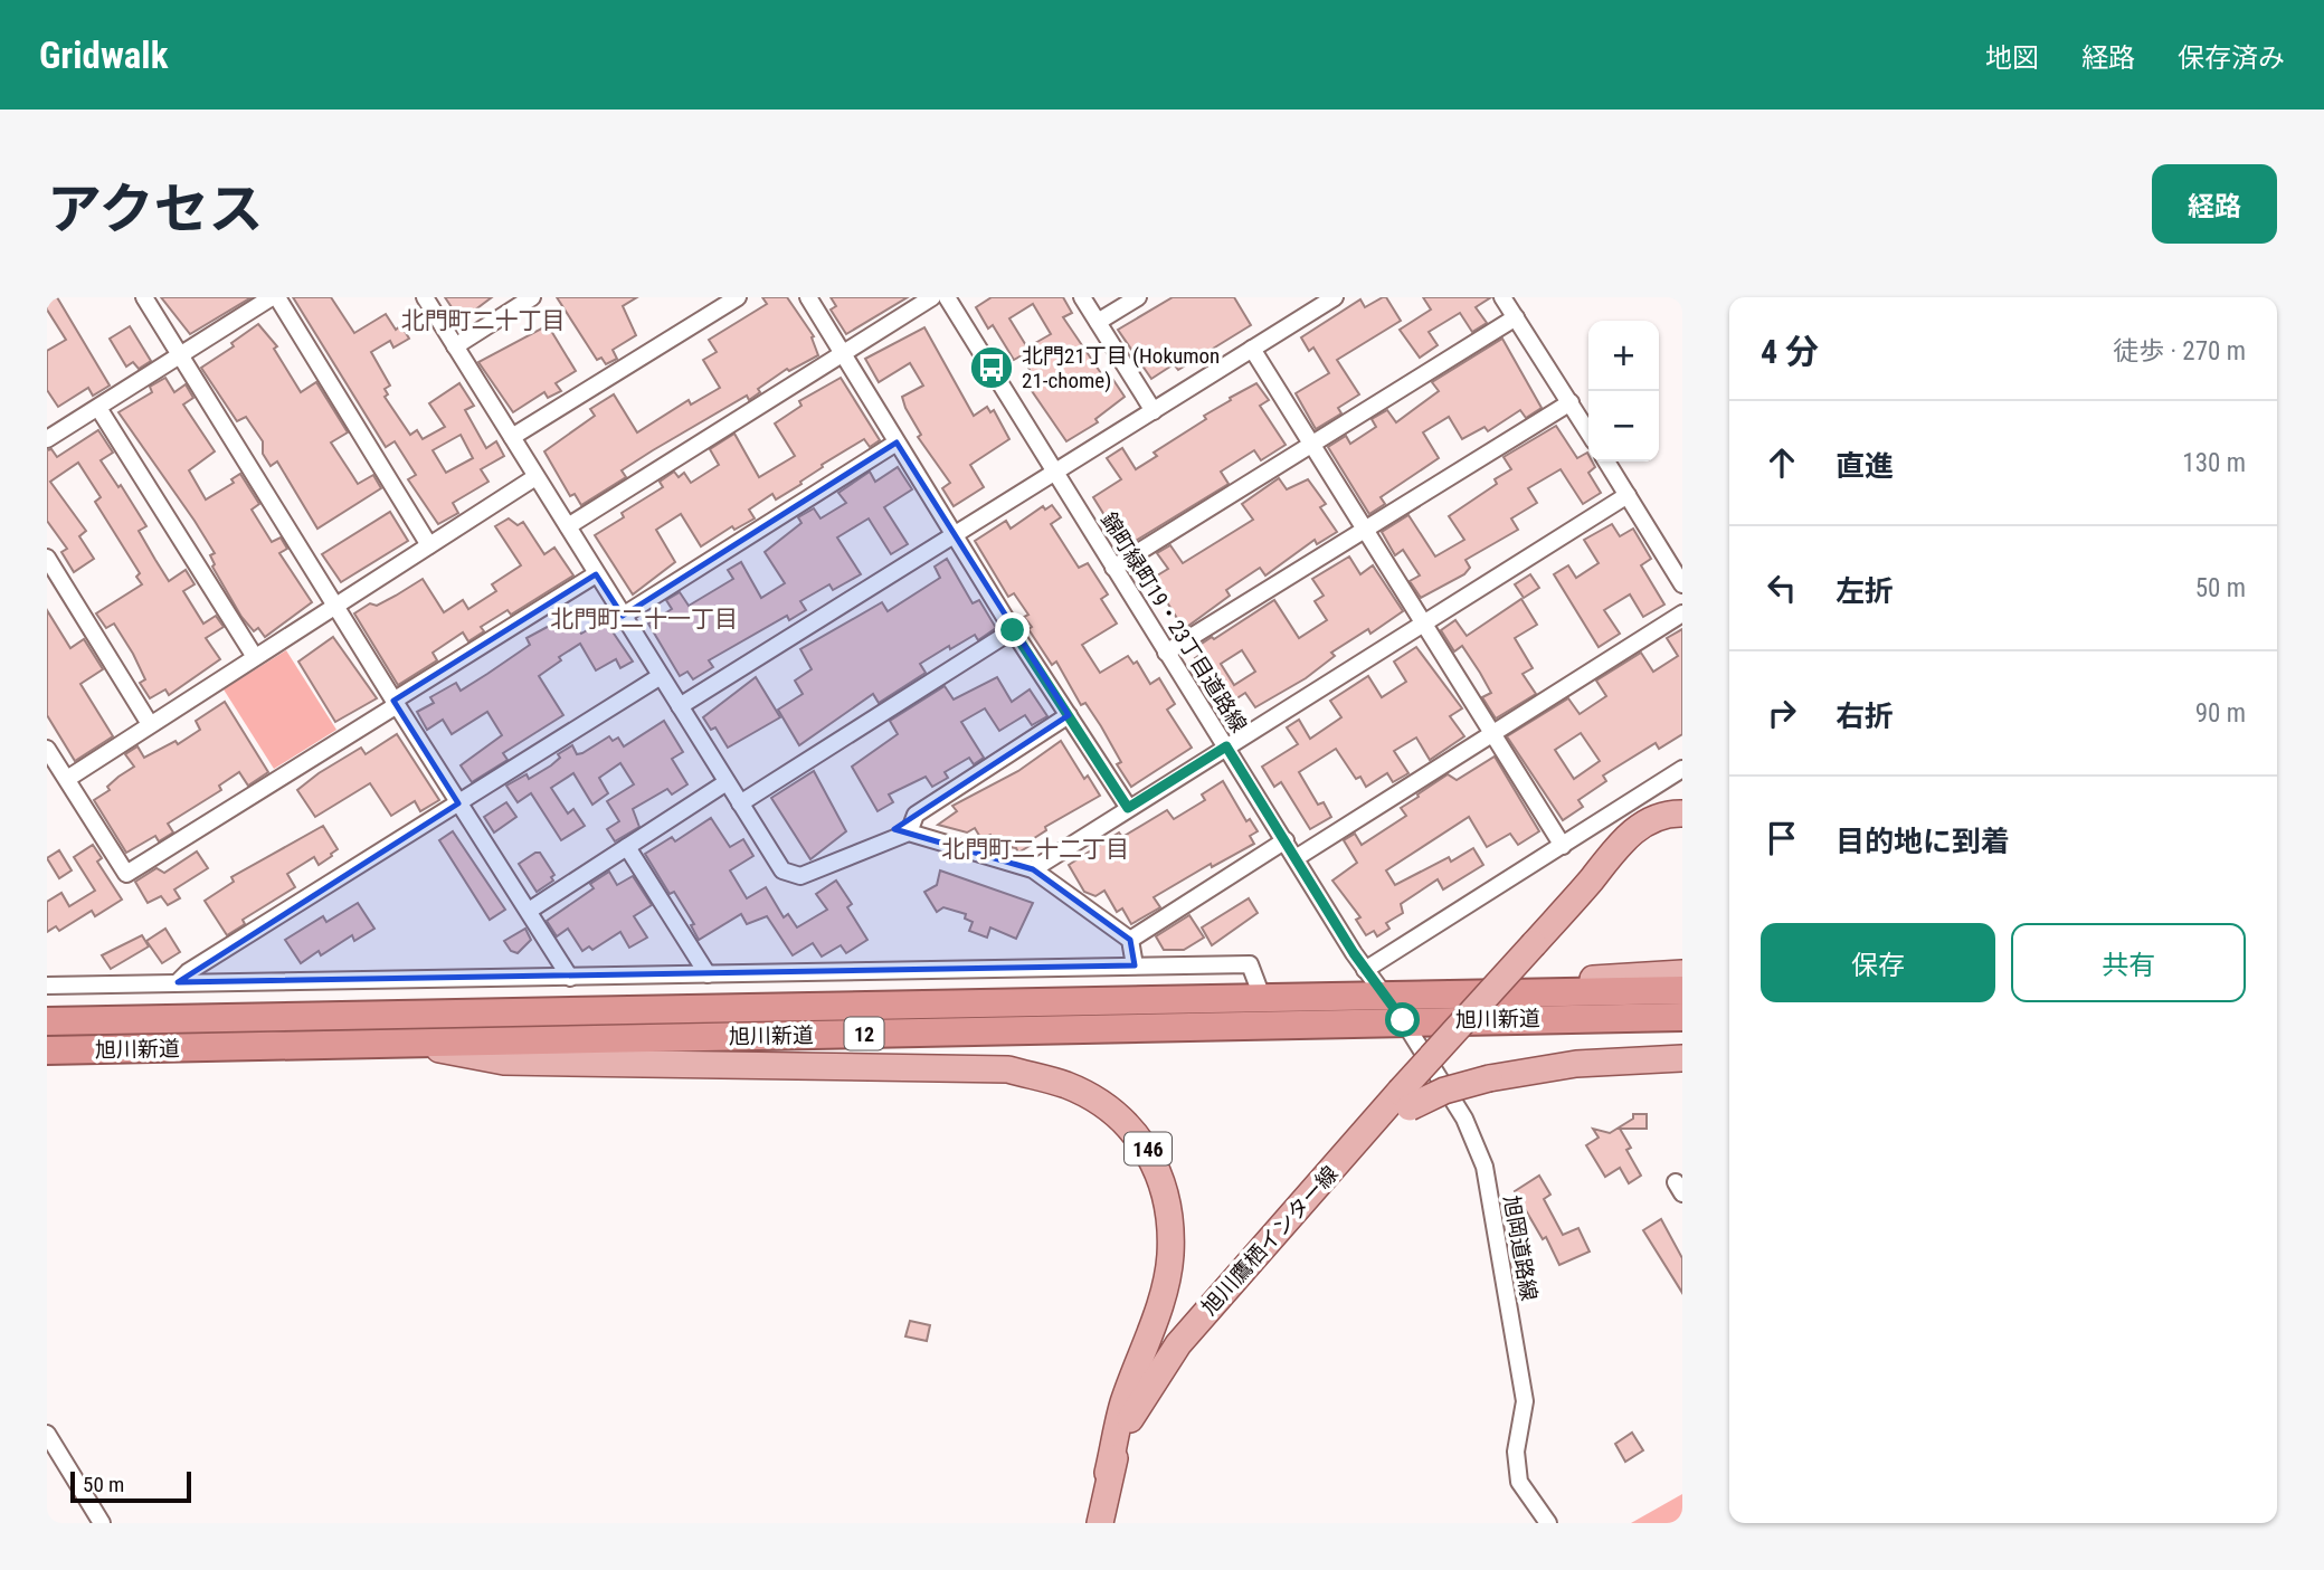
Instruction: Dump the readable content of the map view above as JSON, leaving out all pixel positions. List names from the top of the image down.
{
  "streets": {
    "highway": ["旭川新道", "12"],
    "main road": ["146", "旭川鷹栖インター線"],
    "street": ["錦町緑町19・23丁目道路線", "旭岡道路線"]
  },
  "crossings": [
    ["錦町緑町19・23丁目道路線", "旭川新道"],
    ["錦町緑町19・23丁目道路線", "旭岡道路線"],
    ["旭川新道", "146"],
    ["旭川新道", "旭岡道路線"],
    ["146", "旭川鷹栖インター線"]
  ],
  "districts": ["北門町二十丁目", "北門町二十一丁目", "北門町二十二丁目"],
  "places": {
    "bus stop": ["北門21丁目 (Hokumon 21-chome)"]
  },
  "scale_bar": "50 m",
  "page": {
    "header": "Gridwalk",
    "nav": ["地図", "経路", "保存済み"],
    "title": "アクセス",
    "buttons": [
      "経路",
      ["保存", "共有"]
    ],
    "heading": ["4 分", "徒歩 · 270 m"],
    "map_buttons": ["+", "−"],
    "list": [
      ["直進", "130 m"],
      ["左折", "50 m"],
      ["右折", "90 m"],
      "目的地に到着"
    ],
    "scale": "50 m"
  }
}
